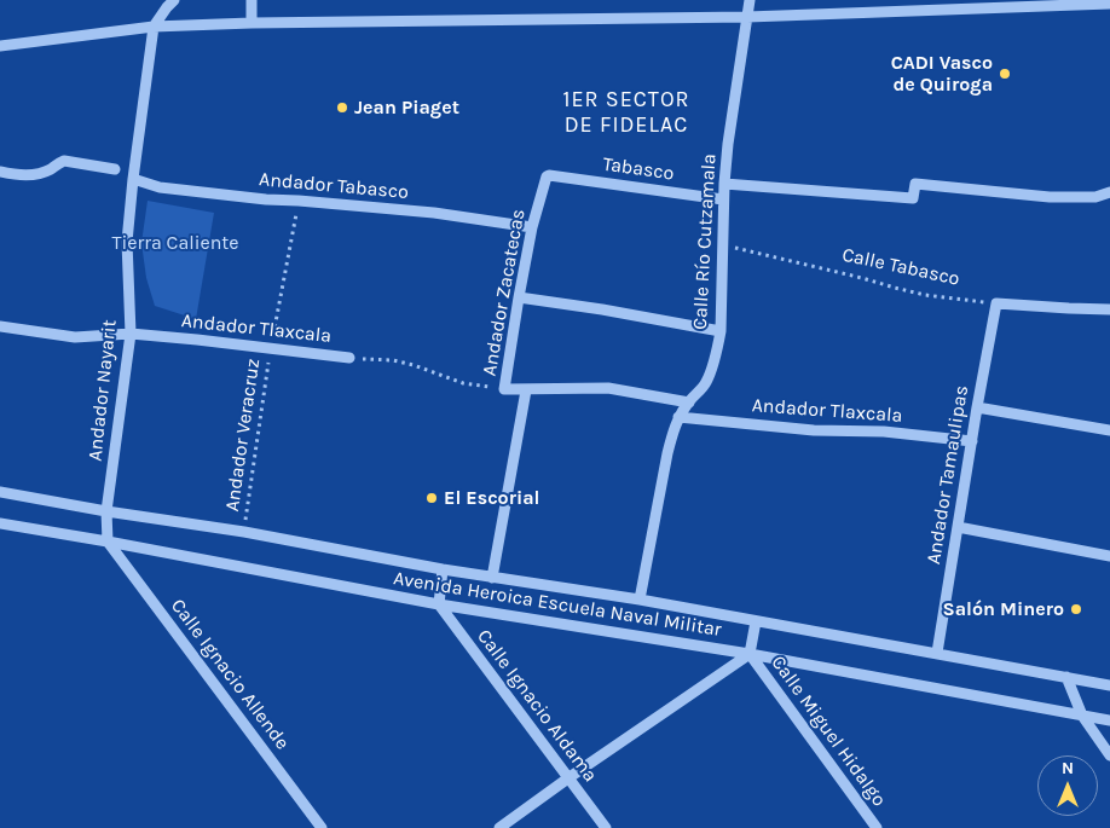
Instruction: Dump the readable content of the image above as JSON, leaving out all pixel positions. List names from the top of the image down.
{
  "streets": {
    "street": [
      "Tabasco",
      "Andador Tabasco",
      "Calle Río Cutzamala",
      "Andador Zacatecas",
      "Andador Tlaxcala",
      "Andador Nayarit",
      "Andador Tamaulipas",
      "Avenida Heroica Escuela Naval Militar",
      "Calle Ignacio Allende",
      "Calle Ignacio Aldama",
      "Calle Miguel Hidalgo"
    ],
    "path": ["Calle Tabasco", "Andador Veracruz"]
  },
  "crossings": [
    ["Tabasco", "Calle Río Cutzamala"],
    ["Tabasco", "Andador Zacatecas"],
    ["Andador Tabasco", "Andador Zacatecas"],
    ["Andador Tabasco", "Andador Nayarit"],
    ["Andador Tabasco", "Andador Veracruz"],
    ["Calle Río Cutzamala", "Calle Tabasco"],
    ["Calle Río Cutzamala", "Andador Tlaxcala"],
    ["Calle Río Cutzamala", "Avenida Heroica Escuela Naval Militar"],
    ["Calle Tabasco", "Andador Tamaulipas"],
    ["Andador Zacatecas", "Andador Tlaxcala"],
    ["Andador Zacatecas", "Avenida Heroica Escuela Naval Militar"],
    ["Andador Tlaxcala", "Andador Nayarit"],
    ["Andador Tlaxcala", "Andador Veracruz"],
    ["Andador Tlaxcala", "Andador Tamaulipas"],
    ["Andador Nayarit", "Avenida Heroica Escuela Naval Militar"],
    ["Andador Nayarit", "Calle Ignacio Allende"],
    ["Andador Veracruz", "Avenida Heroica Escuela Naval Militar"],
    ["Andador Tamaulipas", "Avenida Heroica Escuela Naval Militar"],
    ["Avenida Heroica Escuela Naval Militar", "Calle Ignacio Allende"],
    ["Avenida Heroica Escuela Naval Militar", "Calle Ignacio Aldama"],
    ["Avenida Heroica Escuela Naval Militar", "Calle Miguel Hidalgo"]
  ],
  "districts": ["1ER SECTOR DE FIDELAC"],
  "parks": ["Tierra Caliente"],
  "places": [
    "CADI Vasco de Quiroga",
    "Jean Piaget",
    "El Escorial",
    "Salón Minero"
  ],
  "north": "top"
}
